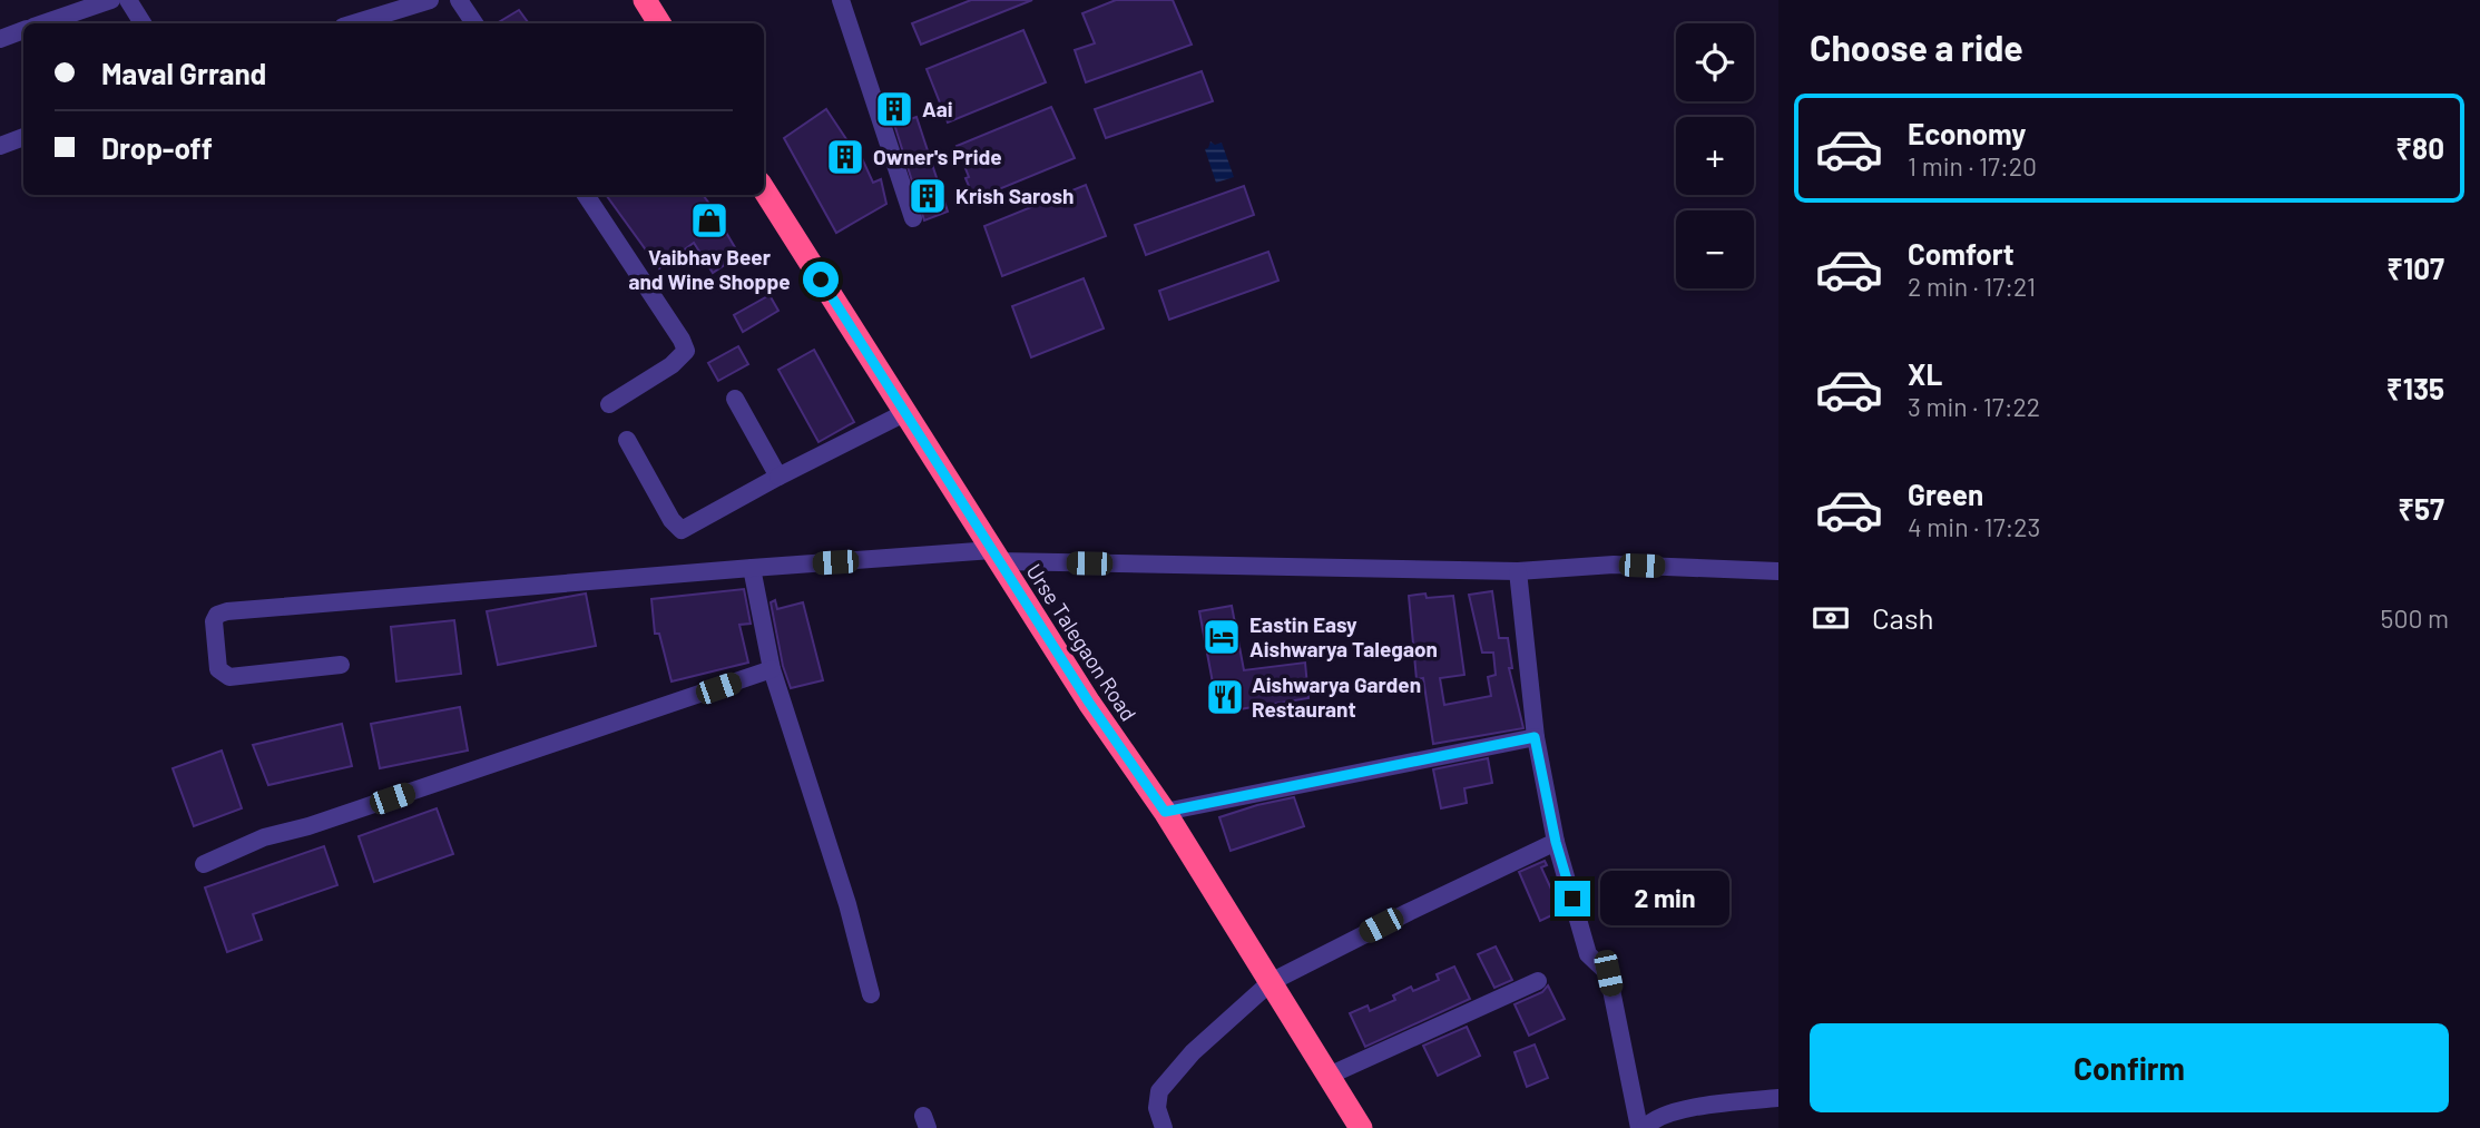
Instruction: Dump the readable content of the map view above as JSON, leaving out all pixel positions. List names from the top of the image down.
{
  "streets": {
    "highway": ["Urse Talegaon Road"]
  },
  "places": {
    "building": ["Aai", "Owner's Pride", "Krish Sarosh"],
    "shop": ["Vaibhav Beer and Wine Shoppe"],
    "hotel": ["Eastin Easy Aishwarya Talegaon"],
    "restaurant": ["Aishwarya Garden Restaurant"]
  },
  "page": {
    "heading": "Choose a ride",
    "map_buttons": ["+", "−"],
    "banner": ["Maval Grrand", "Drop-off"],
    "list": [
      {
        "name": "Economy",
        "note": "1 min · 17:20",
        "value": "₹80"
      },
      {
        "name": "Comfort",
        "note": "2 min · 17:21",
        "value": "₹107"
      },
      {
        "name": "XL",
        "note": "3 min · 17:22",
        "value": "₹135"
      },
      {
        "name": "Green",
        "note": "4 min · 17:23",
        "value": "₹57"
      }
    ],
    "pay": ["Cash", "500 m"],
    "bubble": "2 min",
    "buttons": "Confirm"
  }
}
